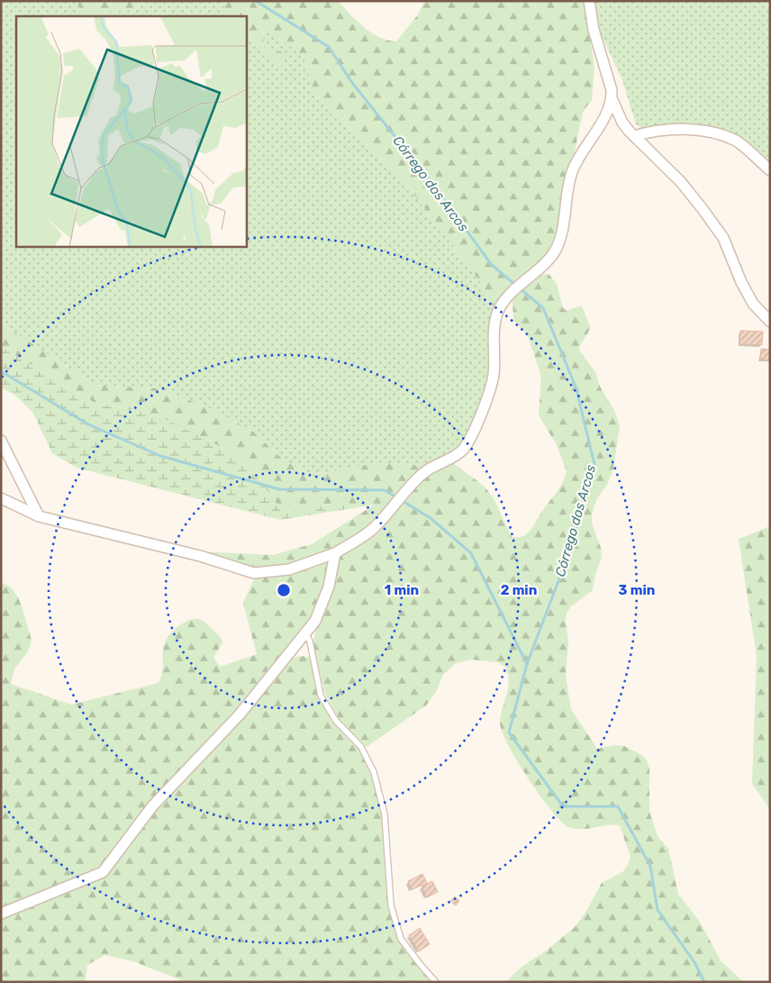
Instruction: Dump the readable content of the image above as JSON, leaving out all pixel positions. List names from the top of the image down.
{
  "water": ["Córrego dos Arcos"],
  "rings": ["1 min", "2 min", "3 min"]
}
